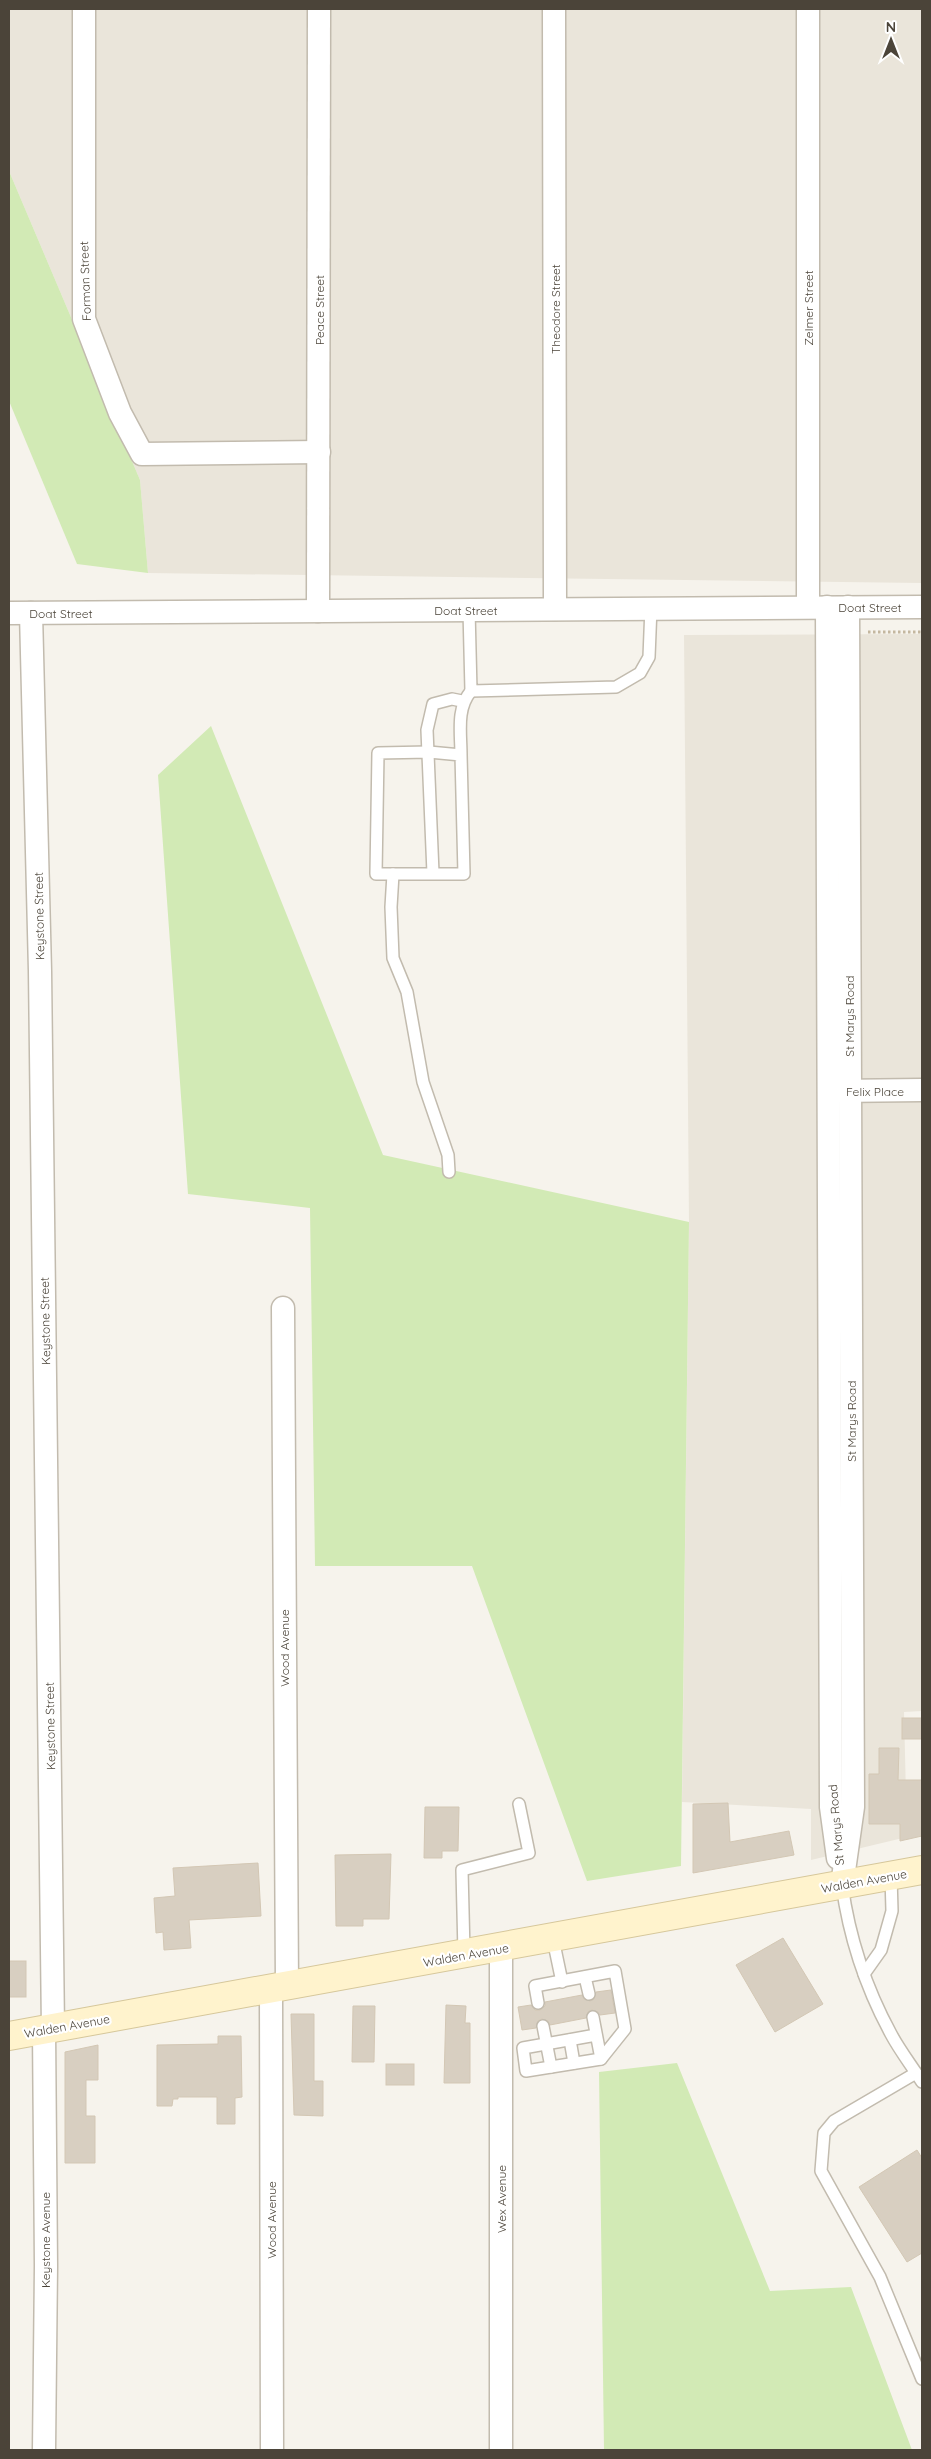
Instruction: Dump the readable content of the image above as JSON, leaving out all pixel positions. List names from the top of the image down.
{
  "streets": {
    "main road": ["Walden Avenue"],
    "street": [
      "Forman Street",
      "Zelmer Street",
      "Theodore Street",
      "Peace Street",
      "Doat Street",
      "Keystone Street",
      "St Marys Road",
      "Felix Place",
      "Wood Avenue",
      "Wex Avenue",
      "Keystone Avenue"
    ]
  },
  "crossings": [
    ["Forman Street", "Peace Street"],
    ["Zelmer Street", "Doat Street"],
    ["Zelmer Street", "St Marys Road"],
    ["Theodore Street", "Doat Street"],
    ["Peace Street", "Doat Street"],
    ["Doat Street", "Keystone Street"],
    ["Doat Street", "St Marys Road"],
    ["Keystone Street", "Walden Avenue"],
    ["Keystone Street", "Keystone Avenue"],
    ["St Marys Road", "Felix Place"],
    ["St Marys Road", "Walden Avenue"],
    ["Wood Avenue", "Walden Avenue"],
    ["Walden Avenue", "Wex Avenue"],
    ["Walden Avenue", "Keystone Avenue"]
  ],
  "north": "top"
}
